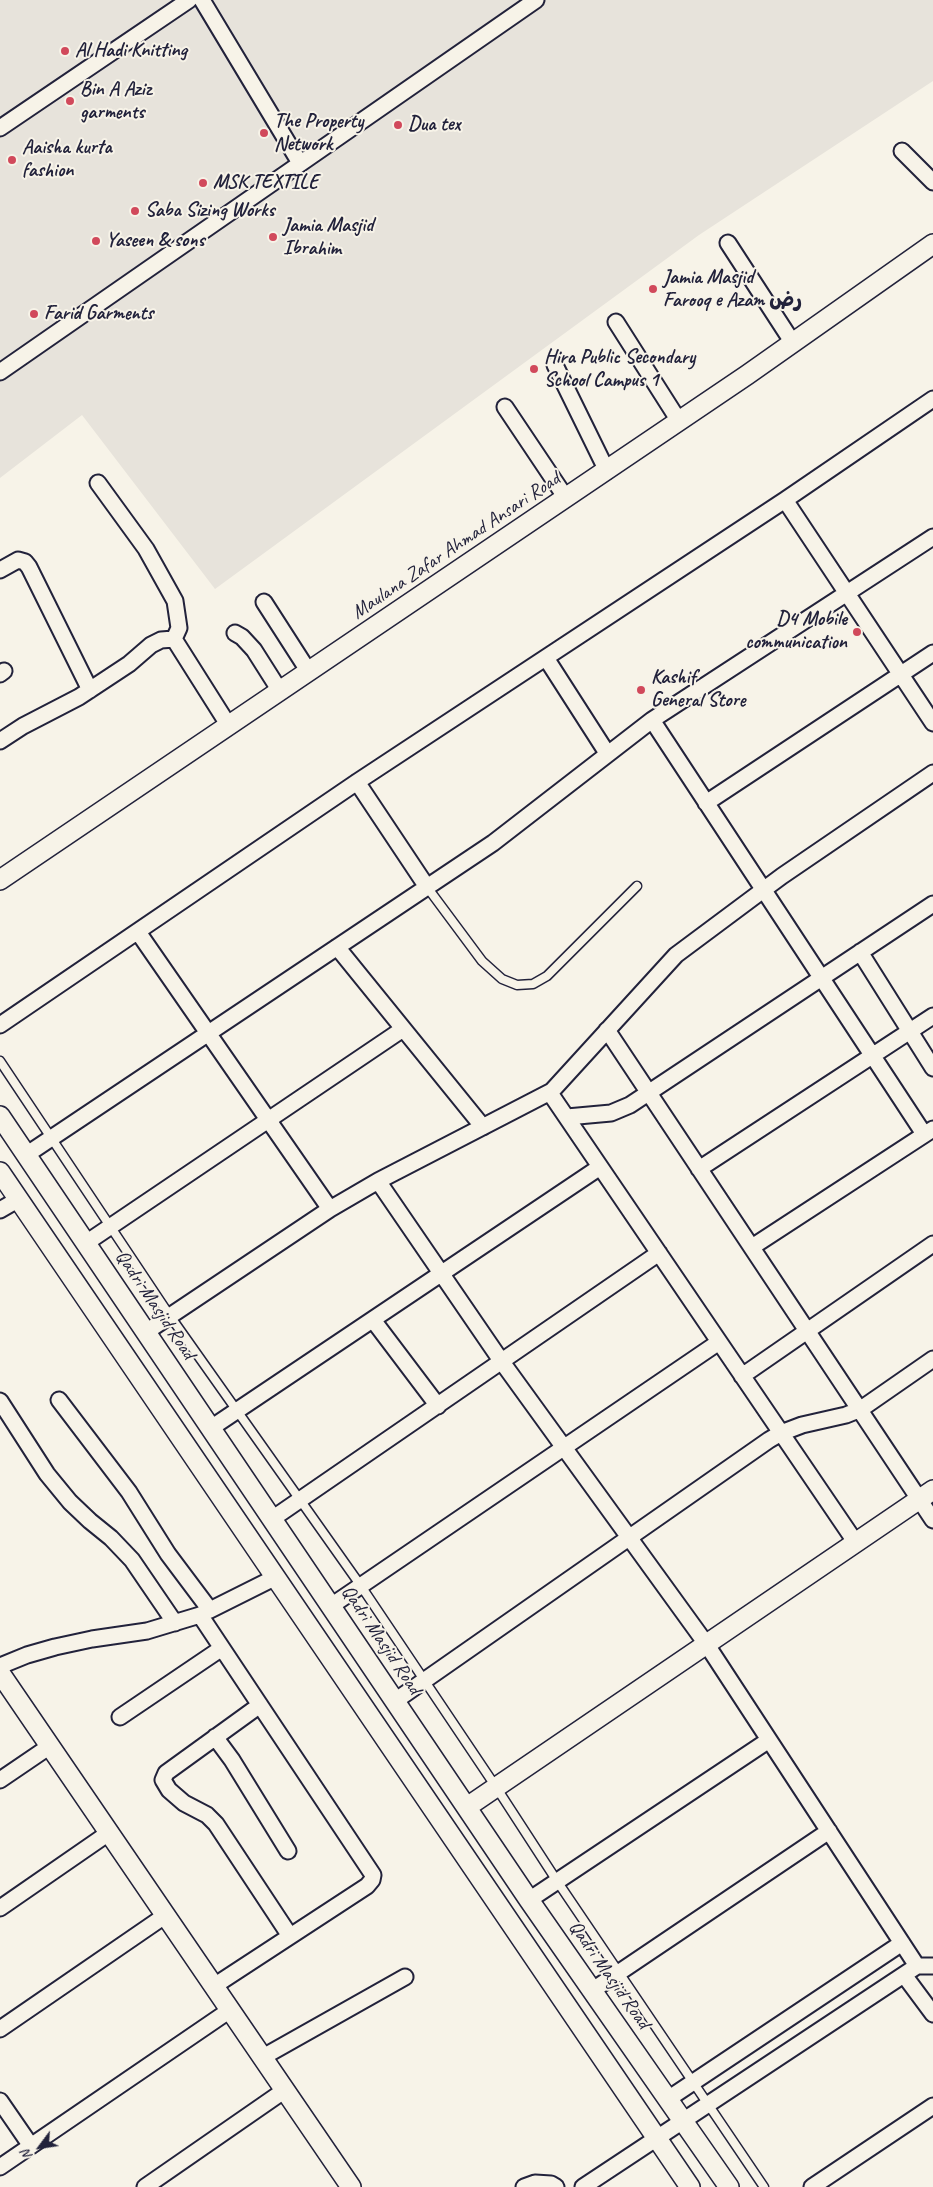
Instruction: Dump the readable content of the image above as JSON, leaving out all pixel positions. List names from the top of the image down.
{
  "streets": {
    "street": ["Maulana Zafar Ahmad Ansari Road", "Qadri Masjid Road"]
  },
  "places": [
    "Al Hadi Knitting",
    "Bin A Aziz garments",
    "Dua tex",
    "The Property Network",
    "Aaisha kurta fashion",
    "MSK TEXTILE",
    "Saba Sizing Works",
    "Jamia Masjid Ibrahim",
    "Yaseen & sons",
    "Jamia Masjid Farooq e Azam رض",
    "Farid Garments",
    "Hira Public Secondary School Campus 1",
    "D4 Mobile communication",
    "Kashif General Store"
  ],
  "north": "bottom left"
}
